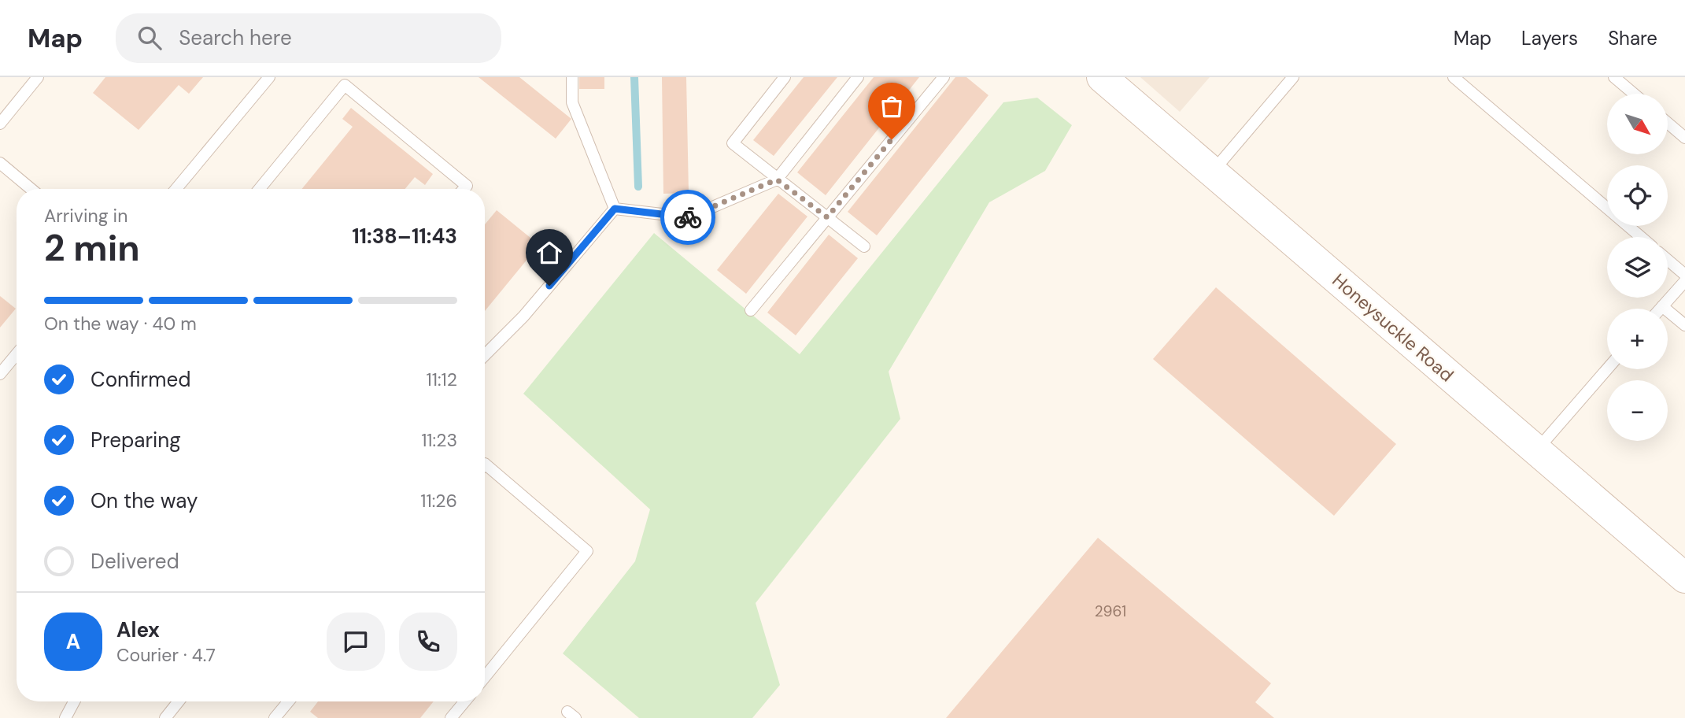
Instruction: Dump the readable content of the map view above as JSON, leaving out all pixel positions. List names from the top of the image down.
{
  "streets": {
    "main road": ["Honeysuckle Road"]
  },
  "house_numbers": ["2961"],
  "north": "bottom right",
  "page": {
    "header": "Map",
    "search": "Search here",
    "nav": ["Map", "Layers", "Share"],
    "map_buttons": ["+", "−"],
    "heading": ["2 min", "Arriving in", "11:38–11:43"],
    "panel": ["Alex", "Courier · 4.7"],
    "bar": "On the way · 40 m",
    "list": [
      ["Confirmed", "11:12"],
      ["Preparing", "11:23"],
      ["On the way", "11:26"],
      "Delivered"
    ],
    "round": "A"
  }
}
